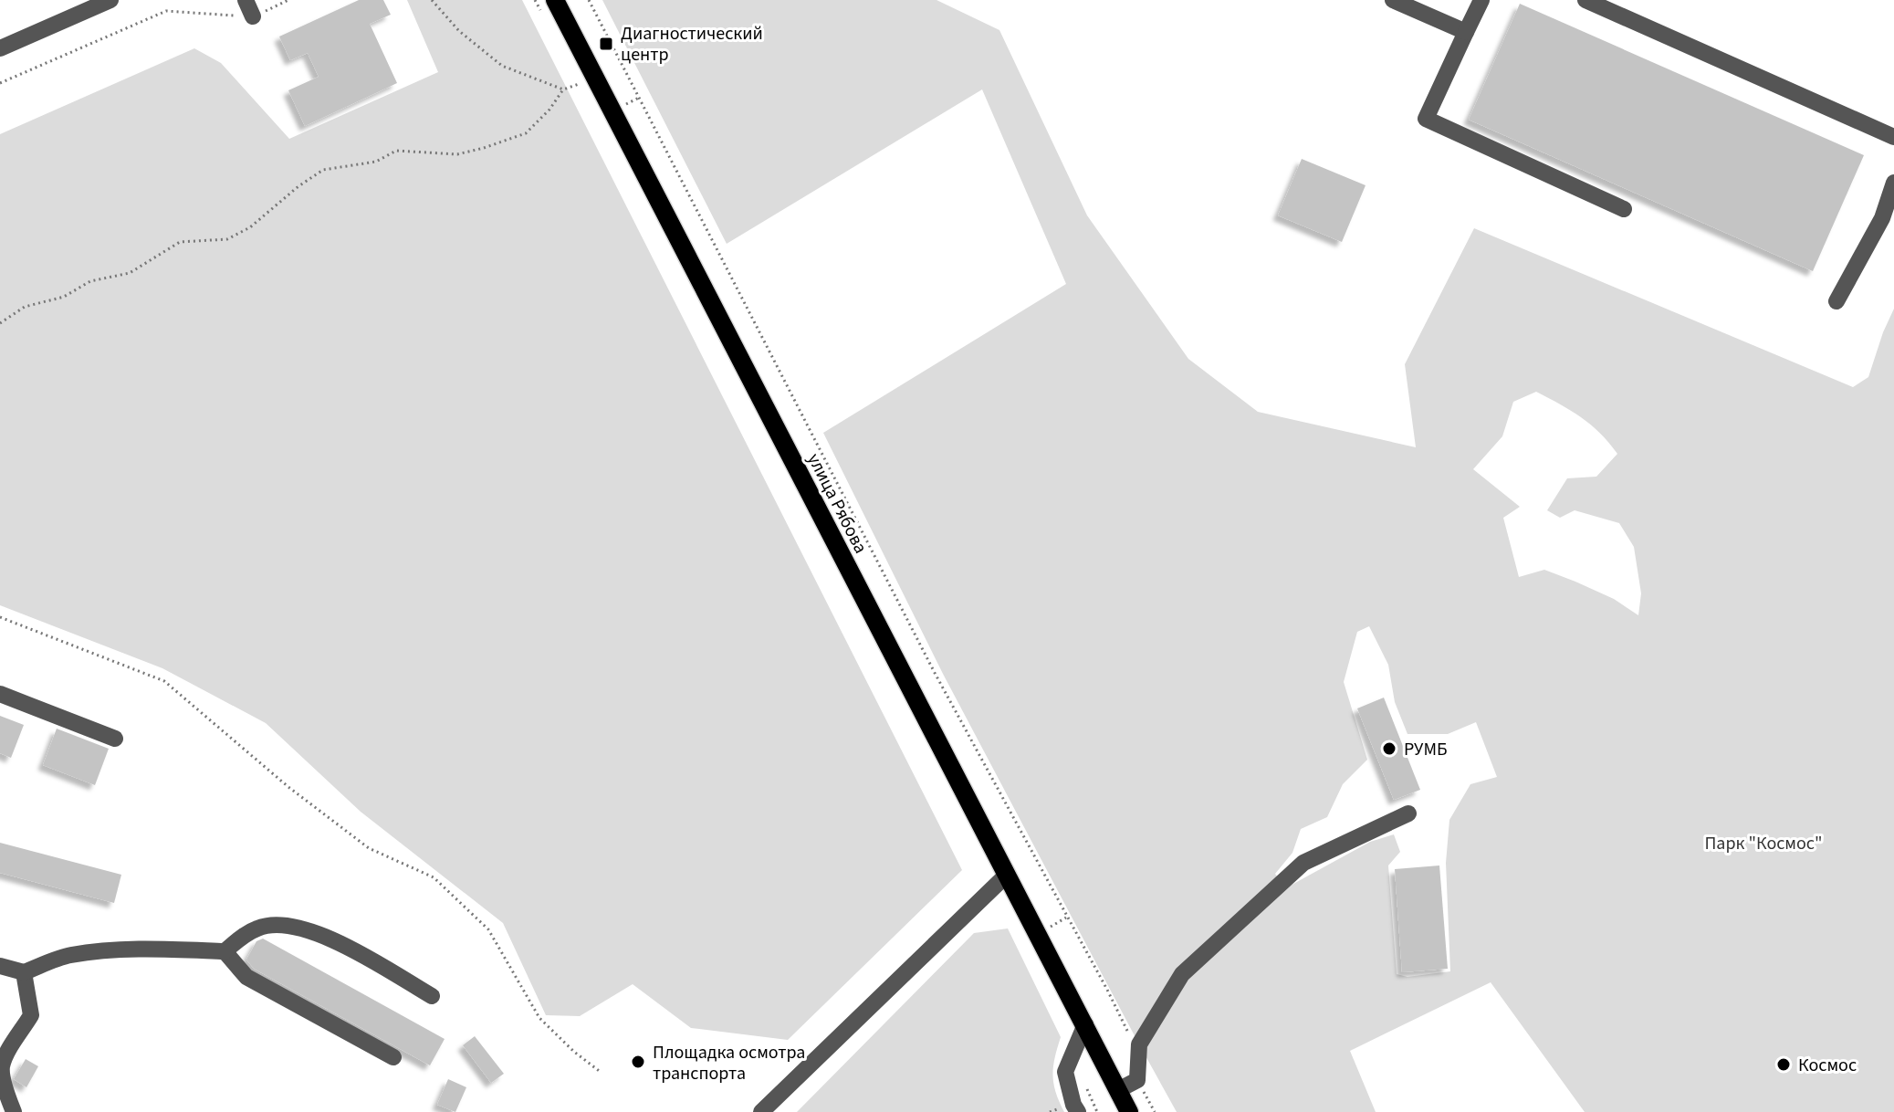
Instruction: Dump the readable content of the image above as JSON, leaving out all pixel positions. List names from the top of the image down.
{
  "streets": {
    "main road": ["улица Рябова"]
  },
  "parks": ["Парк \"Космос\""],
  "places": {
    "transit": ["Диагностический центр"],
    "other": ["РУМБ", "Площадка осмотра транспорта", "Космос"]
  }
}
